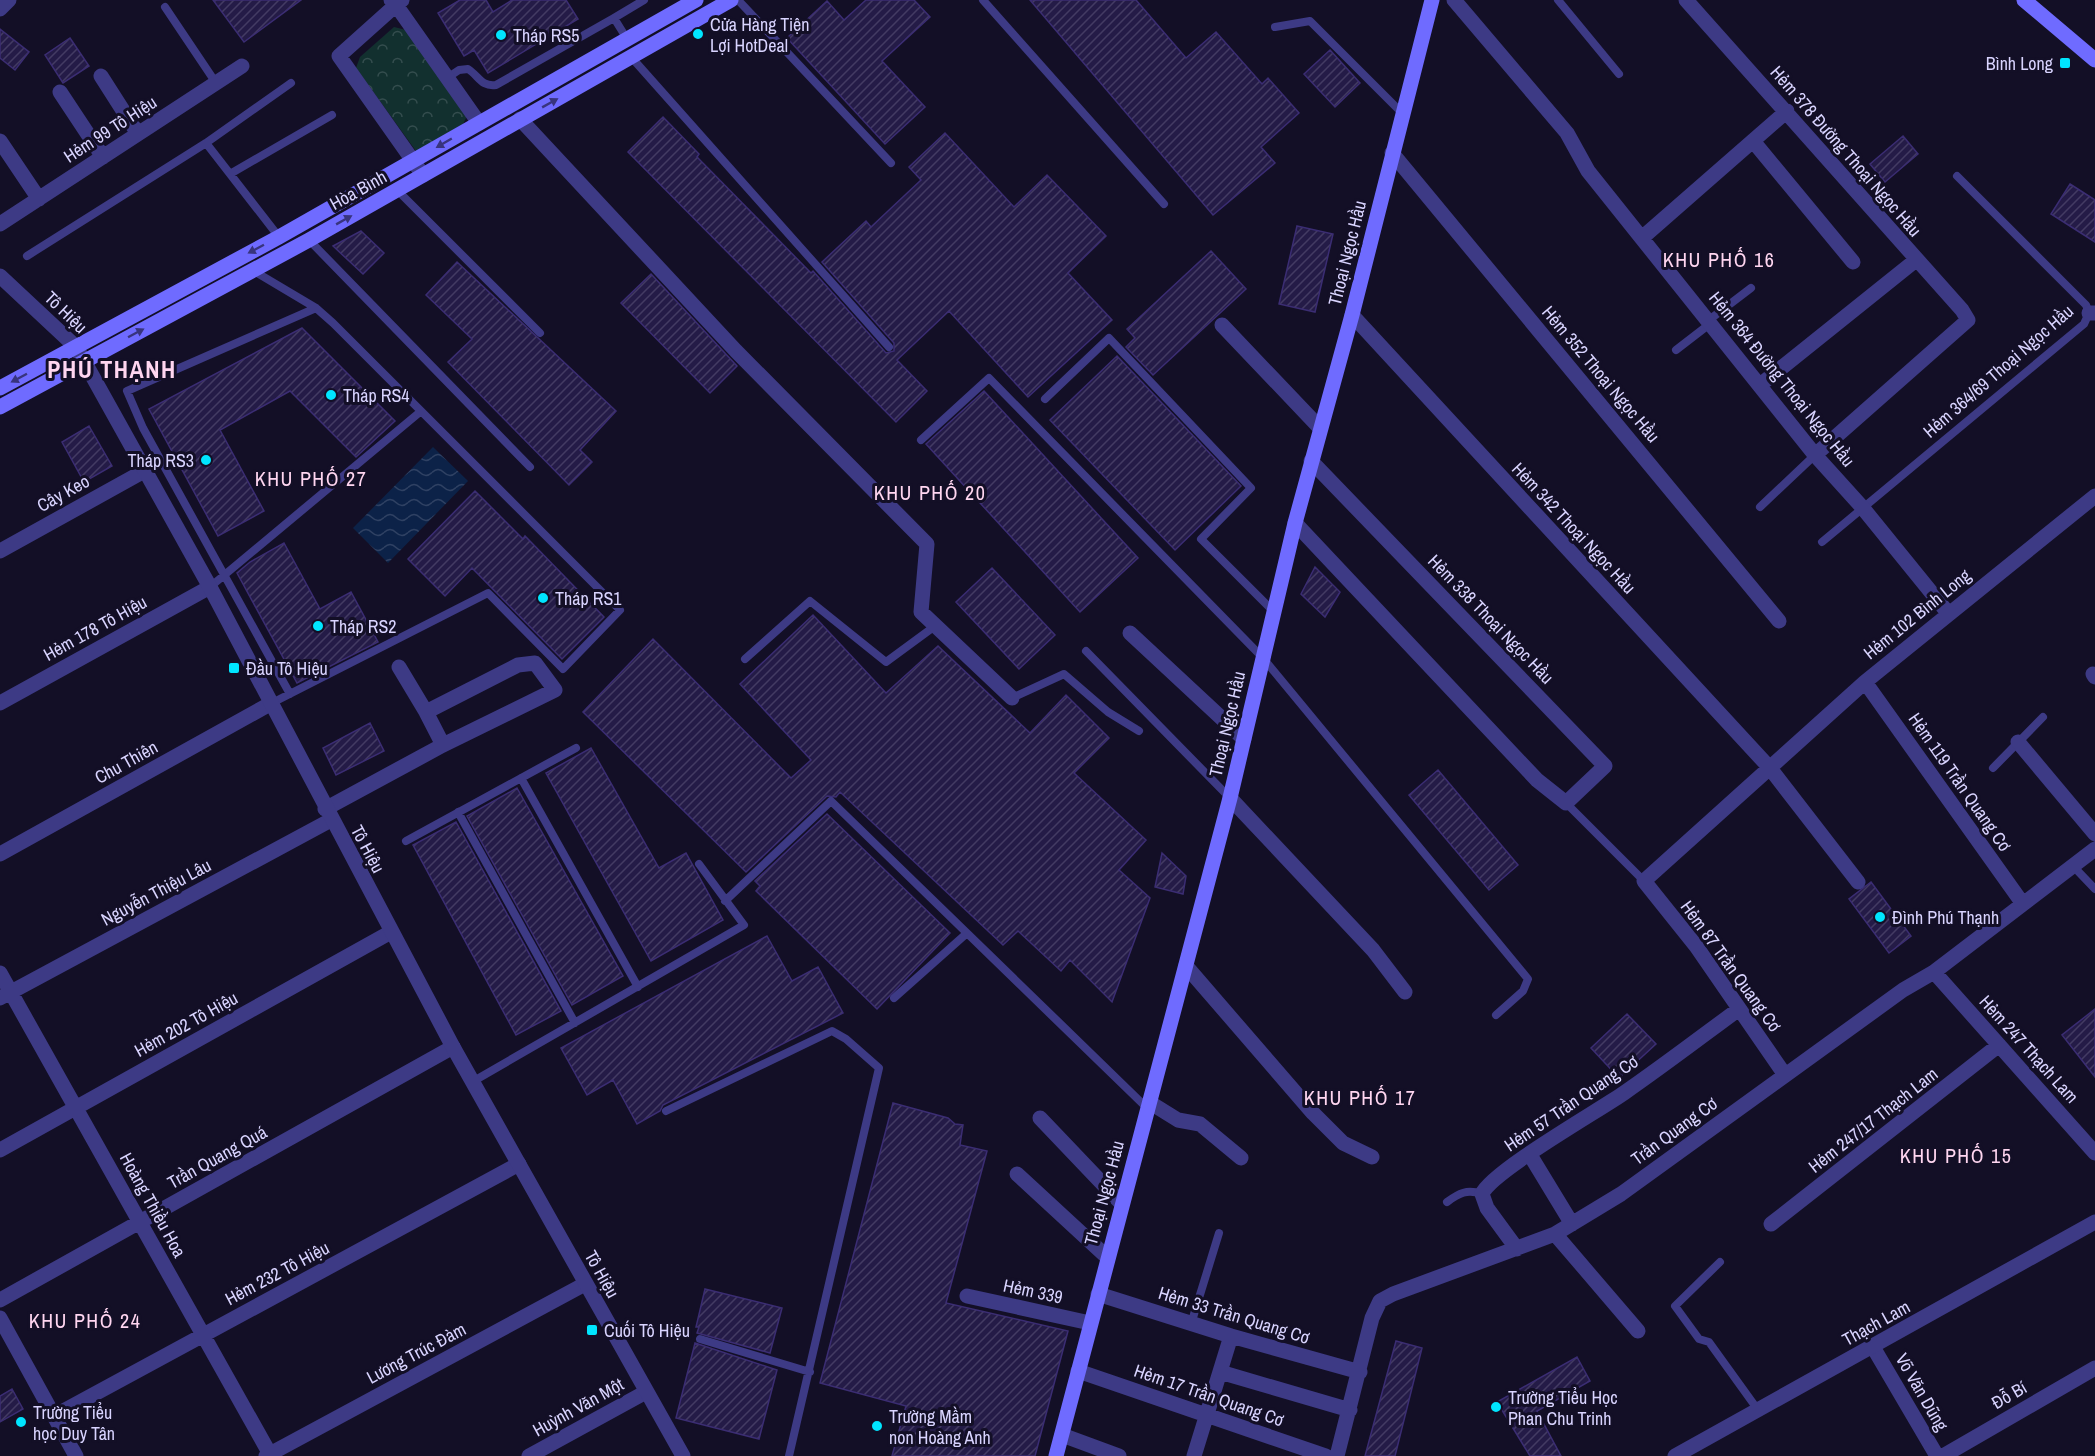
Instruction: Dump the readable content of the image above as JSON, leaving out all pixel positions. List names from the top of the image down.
{
  "streets": {
    "main road": ["Hòa Bình", "Thoại Ngọc Hầu"],
    "street": [
      "Hẻm 99 Tô Hiệu",
      "Hẻm 378 Đường Thoại Ngọc Hầu",
      "Tô Hiệu",
      "Hẻm 352 Thoại Ngọc Hầu",
      "Hẻm 364 Đường Thoại Ngọc Hầu",
      "Cây Keo",
      "Hẻm 342 Thoại Ngọc Hầu",
      "Hẻm 102 Bình Long",
      "Hẻm 338 Thoại Ngọc Hầu",
      "Hẻm 178 Tô Hiệu",
      "Chu Thiên",
      "Hẻm 119 Trần Quang Cơ",
      "Nguyễn Thiệu Lâu",
      "Hẻm 87 Trần Quang Cơ",
      "Hẻm 202 Tô Hiệu",
      "Hẻm 247 Thạch Lam",
      "Hẻm 57 Trần Quang Cơ",
      "Hẻm 247/17 Thạch Lam",
      "Trần Quang Cơ",
      "Trần Quang Quá",
      "Hoàng Thiều Hoa",
      "Hẻm 232 Tô Hiệu",
      "Hẻm 339",
      "Hẻm 33 Trần Quang Cơ",
      "Thạch Lam",
      "Lương Trúc Đàm",
      "Võ Văn Dũng",
      "Hẻm 17 Trần Quang Cơ",
      "Đỗ Bí",
      "Huỳnh Văn Một"
    ],
    "lane": ["Hẻm 364/69 Thoại Ngọc Hầu"]
  },
  "crossings": [
    ["Hẻm 378 Đường Thoại Ngọc Hầu", "Hẻm 364 Đường Thoại Ngọc Hầu"],
    ["Hòa Bình", "Tô Hiệu"],
    ["Thoại Ngọc Hầu", "Hẻm 352 Thoại Ngọc Hầu"],
    ["Thoại Ngọc Hầu", "Hẻm 342 Thoại Ngọc Hầu"],
    ["Thoại Ngọc Hầu", "Hẻm 338 Thoại Ngọc Hầu"],
    ["Thoại Ngọc Hầu", "Hẻm 339"],
    ["Thoại Ngọc Hầu", "Hẻm 33 Trần Quang Cơ"],
    ["Thoại Ngọc Hầu", "Hẻm 17 Trần Quang Cơ"],
    ["Tô Hiệu", "Cây Keo"],
    ["Tô Hiệu", "Hẻm 178 Tô Hiệu"],
    ["Tô Hiệu", "Chu Thiên"],
    ["Tô Hiệu", "Nguyễn Thiệu Lâu"],
    ["Tô Hiệu", "Hẻm 202 Tô Hiệu"],
    ["Tô Hiệu", "Trần Quang Quá"],
    ["Tô Hiệu", "Hẻm 232 Tô Hiệu"],
    ["Tô Hiệu", "Lương Trúc Đàm"],
    ["Tô Hiệu", "Huỳnh Văn Một"],
    ["Hẻm 364/69 Thoại Ngọc Hầu", "Hẻm 364 Đường Thoại Ngọc Hầu"],
    ["Hẻm 364 Đường Thoại Ngọc Hầu", "Hẻm 102 Bình Long"],
    ["Hẻm 342 Thoại Ngọc Hầu", "Hẻm 102 Bình Long"],
    ["Hẻm 102 Bình Long", "Hẻm 119 Trần Quang Cơ"],
    ["Hẻm 102 Bình Long", "Hẻm 87 Trần Quang Cơ"],
    ["Hẻm 119 Trần Quang Cơ", "Trần Quang Cơ"],
    ["Nguyễn Thiệu Lâu", "Hoàng Thiều Hoa"],
    ["Hẻm 87 Trần Quang Cơ", "Hẻm 57 Trần Quang Cơ"],
    ["Hẻm 87 Trần Quang Cơ", "Trần Quang Cơ"],
    ["Hẻm 202 Tô Hiệu", "Hoàng Thiều Hoa"],
    ["Hẻm 247 Thạch Lam", "Hẻm 247/17 Thạch Lam"],
    ["Hẻm 247 Thạch Lam", "Trần Quang Cơ"],
    ["Trần Quang Cơ", "Hẻm 33 Trần Quang Cơ"],
    ["Trần Quang Quá", "Hoàng Thiều Hoa"],
    ["Hoàng Thiều Hoa", "Hẻm 232 Tô Hiệu"],
    ["Hoàng Thiều Hoa", "Lương Trúc Đàm"],
    ["Thạch Lam", "Võ Văn Dũng"]
  ],
  "districts": [
    "KHU PHỐ 16",
    "PHÚ THẠNH",
    "KHU PHỐ 27",
    "KHU PHỐ 20",
    "KHU PHỐ 17",
    "KHU PHỐ 15",
    "KHU PHỐ 24"
  ],
  "places": {
    "other": [
      "Cửa Hàng Tiện Lợi HotDeal",
      "Tháp RS5",
      "Tháp RS4",
      "Tháp RS3",
      "Tháp RS1",
      "Tháp RS2",
      "Đình Phú Thạnh",
      "Trường Tiểu Học Phan Chu Trinh",
      "Trường Tiểu học Duy Tân",
      "Trường Mầm non Hoàng Anh"
    ],
    "transit": ["Bình Long", "Đầu Tô Hiệu", "Cuối Tô Hiệu"]
  }
}
